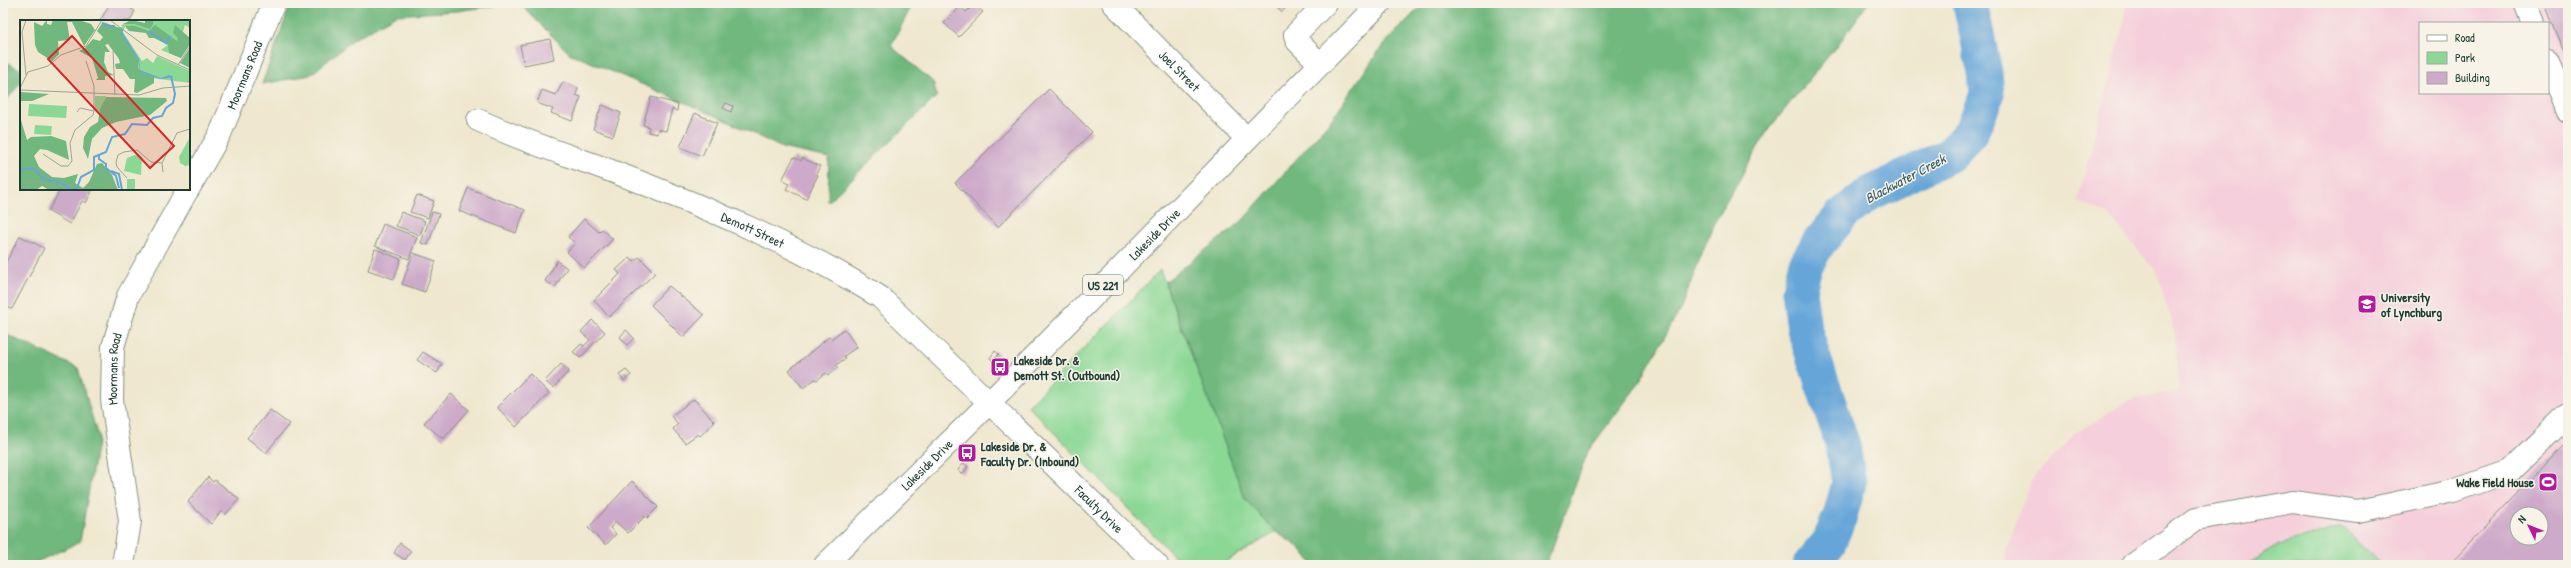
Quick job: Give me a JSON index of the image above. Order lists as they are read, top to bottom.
{
  "streets": {
    "street": [
      "Joel Street",
      "Moormans Road",
      "Demott Street",
      "Lakeside Drive",
      "US 221",
      "Faculty Drive"
    ]
  },
  "crossings": [
    ["Joel Street", "Lakeside Drive"],
    ["Demott Street", "Lakeside Drive"],
    ["Demott Street", "Faculty Drive"],
    ["Lakeside Drive", "Faculty Drive"]
  ],
  "water": ["Blackwater Creek"],
  "places": {
    "school or university": ["University of Lynchburg"],
    "bus stop": ["Lakeside Dr. & Demott St. (Outbound)", "Lakeside Dr. & Faculty Dr. (Inbound)"],
    "sports": ["Wake Field House"]
  },
  "legend": ["Road", "Park", "Building"],
  "north": "top left"
}
